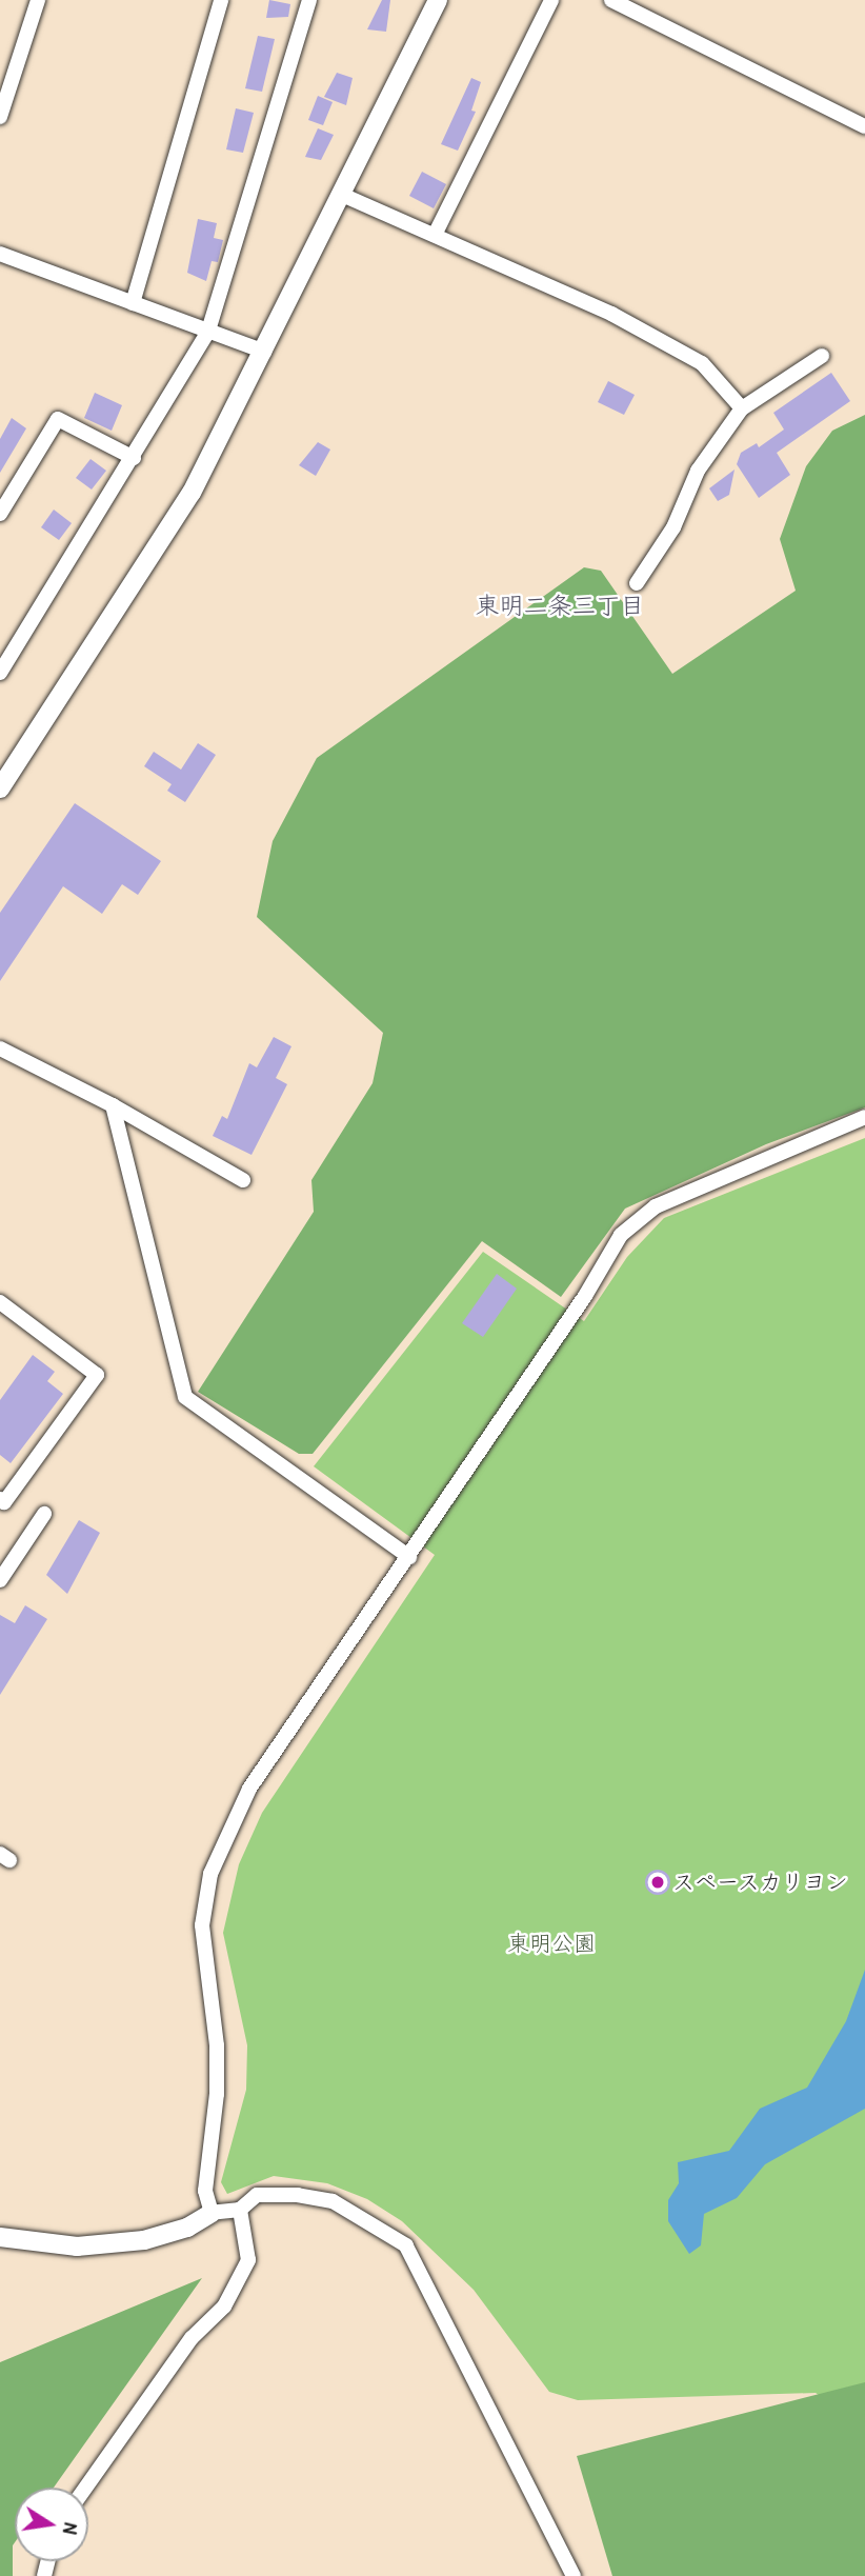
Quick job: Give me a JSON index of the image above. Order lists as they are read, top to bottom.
{
  "districts": ["東明二条三丁目"],
  "parks": ["東明公園"],
  "places": ["スペースカリヨン"],
  "north": "right"
}
